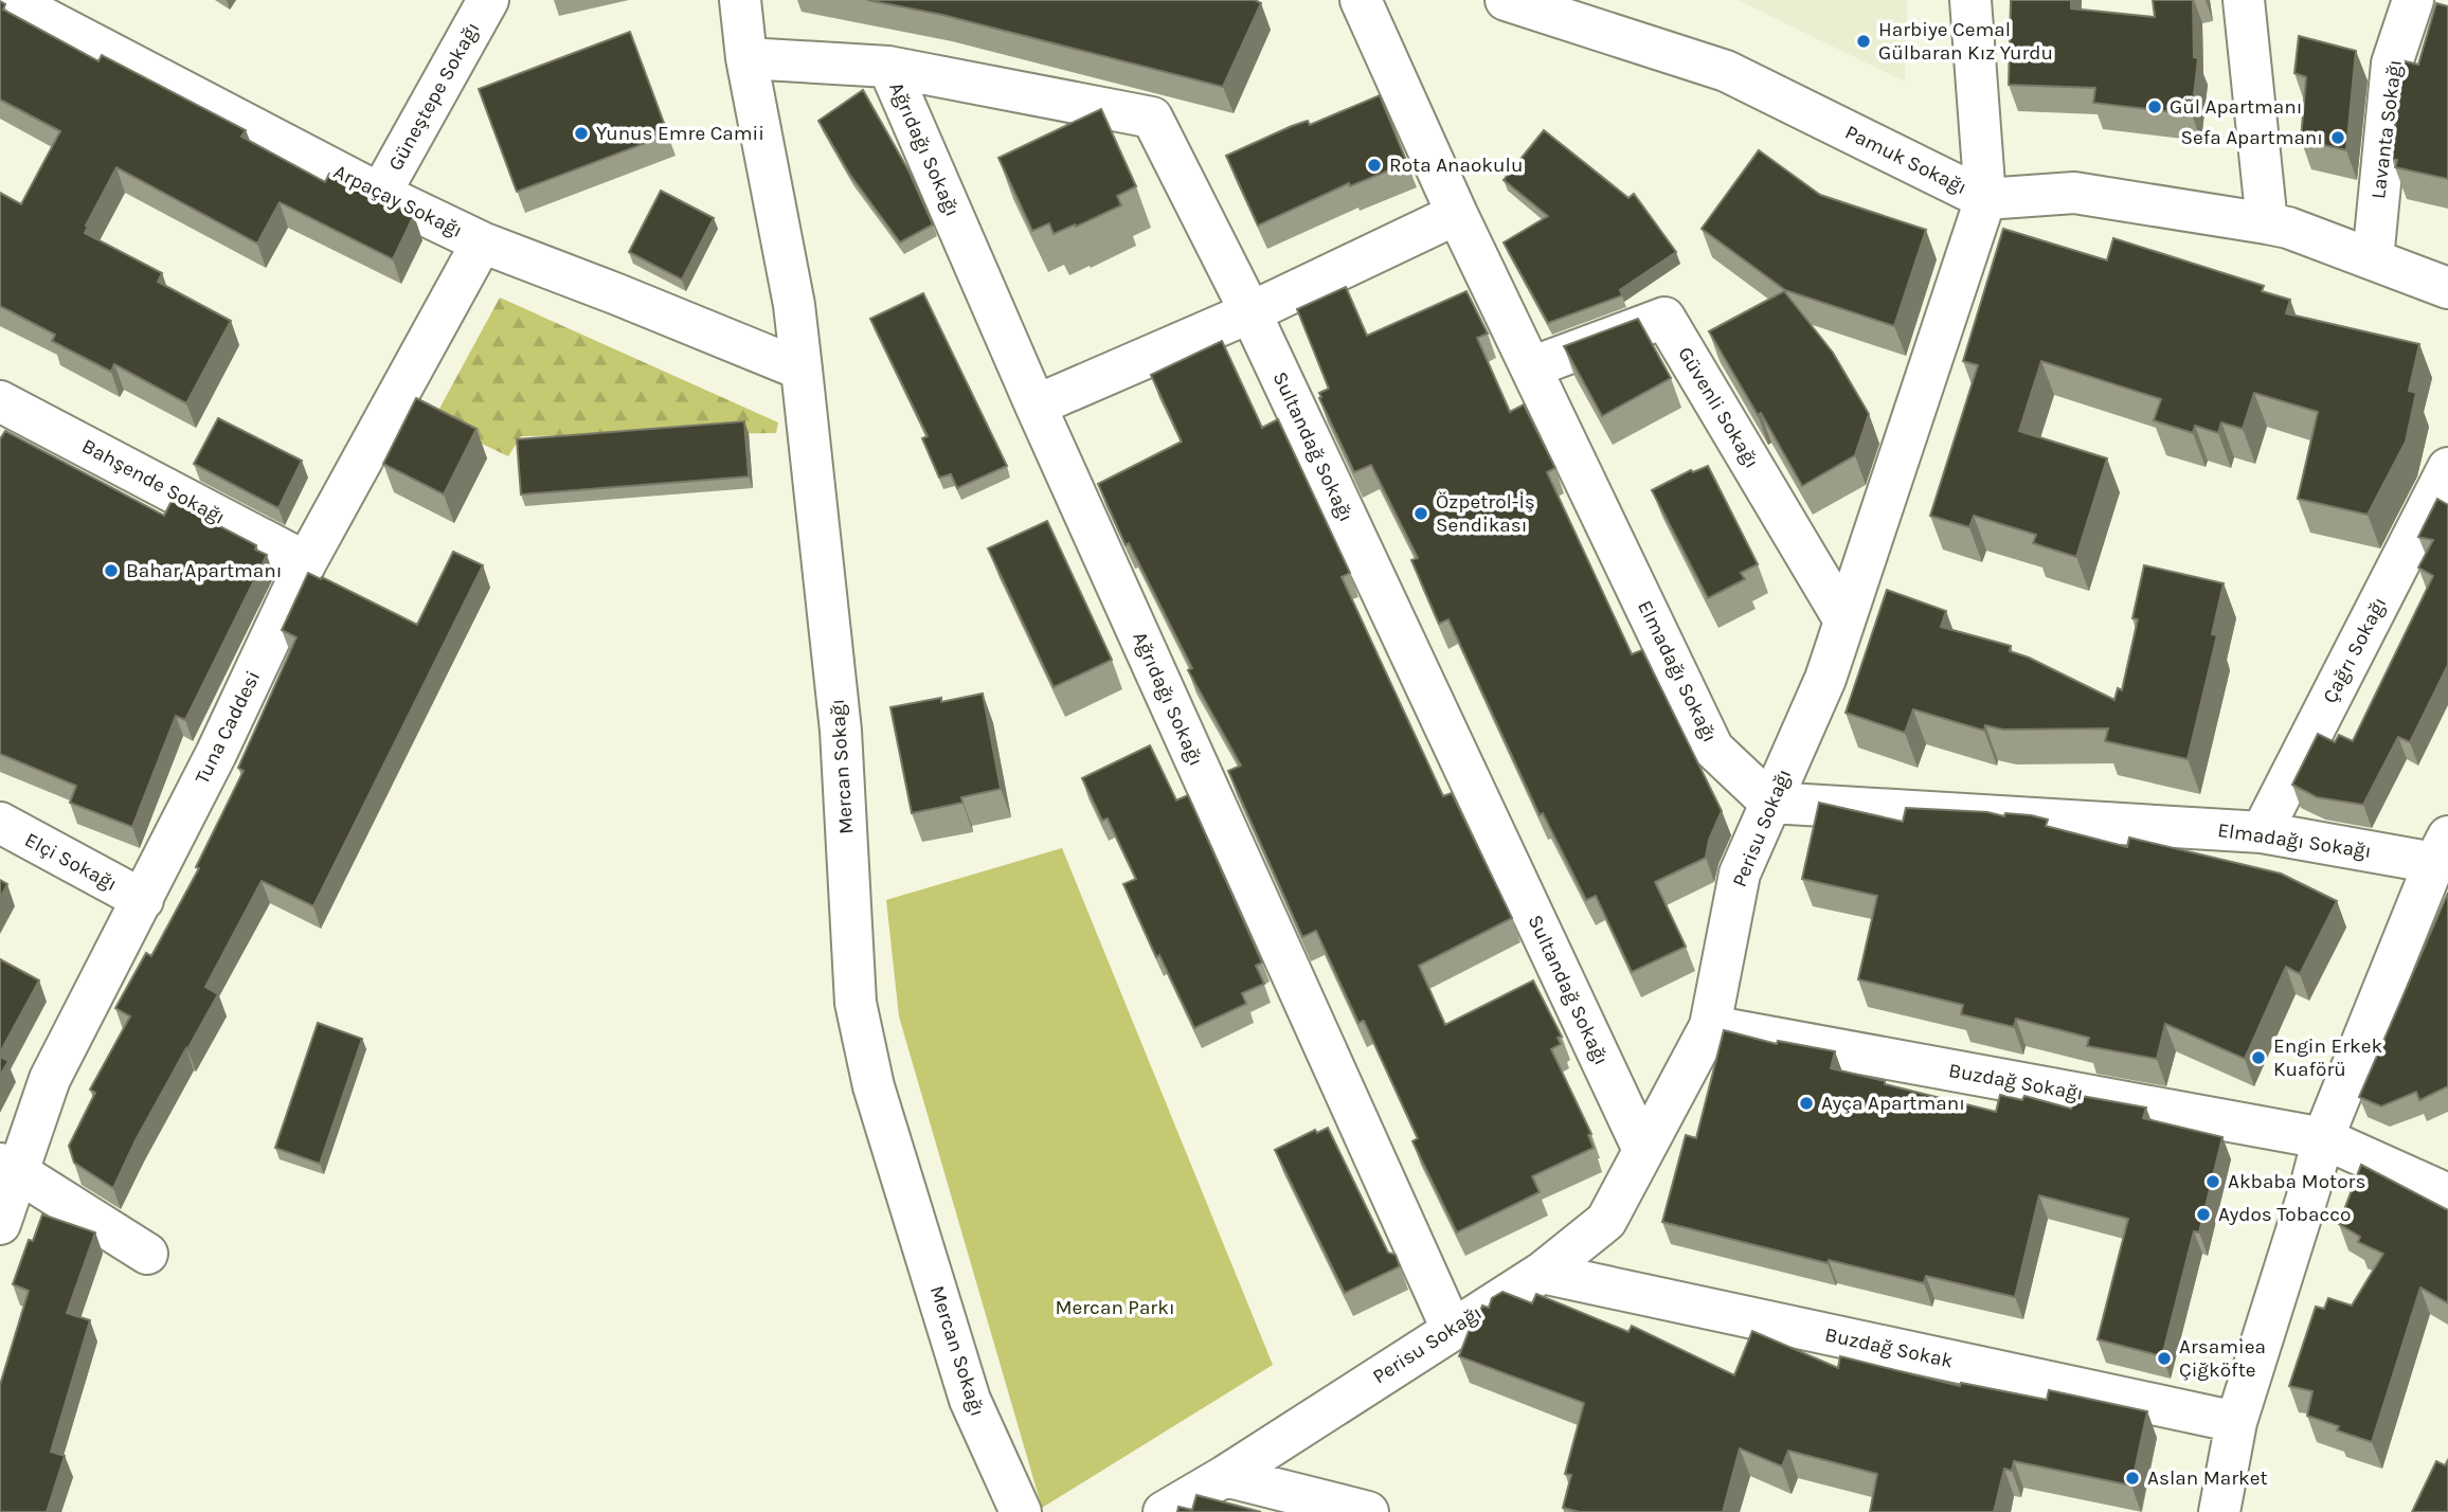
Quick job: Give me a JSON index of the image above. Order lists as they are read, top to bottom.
{
  "streets": {
    "street": [
      "Güneştepe Sokağı",
      "Lavanta Sokağı",
      "Ağrıdağı Sokağı",
      "Pamuk Sokağı",
      "Arpaçay Sokağı",
      "Güvenli Sokağı",
      "Sultandağ Sokağı",
      "Bahşende Sokağı",
      "Çağrı Sokağı",
      "Elmadağı Sokağı",
      "Tuna Caddesi",
      "Mercan Sokağı",
      "Perisu Sokağı",
      "Elçi Sokağı",
      "Buzdağ Sokağı",
      "Buzdağ Sokak"
    ]
  },
  "crossings": [
    ["Güneştepe Sokağı", "Arpaçay Sokağı"],
    ["Lavanta Sokağı", "Pamuk Sokağı"],
    ["Ağrıdağı Sokağı", "Sultandağ Sokağı"],
    ["Ağrıdağı Sokağı", "Perisu Sokağı"],
    ["Pamuk Sokağı", "Perisu Sokağı"],
    ["Arpaçay Sokağı", "Tuna Caddesi"],
    ["Arpaçay Sokağı", "Mercan Sokağı"],
    ["Güvenli Sokağı", "Elmadağı Sokağı"],
    ["Güvenli Sokağı", "Perisu Sokağı"],
    ["Sultandağ Sokağı", "Mercan Sokağı"],
    ["Sultandağ Sokağı", "Perisu Sokağı"],
    ["Bahşende Sokağı", "Tuna Caddesi"],
    ["Çağrı Sokağı", "Elmadağı Sokağı"],
    ["Elmadağı Sokağı", "Perisu Sokağı"],
    ["Tuna Caddesi", "Elçi Sokağı"],
    ["Perisu Sokağı", "Buzdağ Sokağı"],
    ["Perisu Sokağı", "Buzdağ Sokak"]
  ],
  "parks": ["Mercan Parkı"],
  "places": [
    "Harbiye Cemal Gülbaran Kız Yurdu",
    "Gül Apartmanı",
    "Yunus Emre Camii",
    "Sefa Apartmanı",
    "Rota Anaokulu",
    "Özpetrol-İş Sendikası",
    "Bahar Apartmanı",
    "Engin Erkek Kuaförü",
    "Ayça Apartmanı",
    "Akbaba Motors",
    "Aydos Tobacco",
    "Arsamiea Çiğköfte",
    "Aslan Market"
  ]
}
